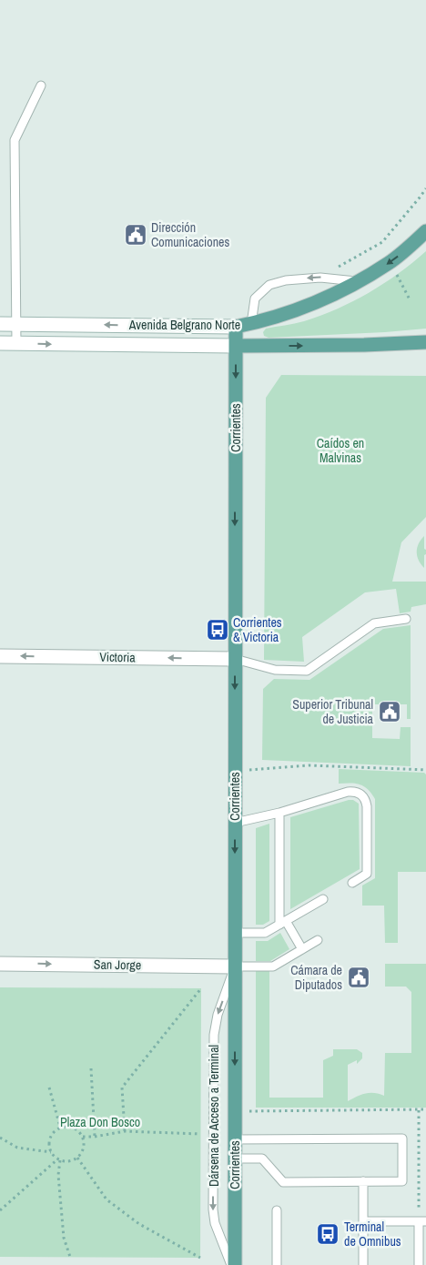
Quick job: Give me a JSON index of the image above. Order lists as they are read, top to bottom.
{
  "streets": {
    "main road": [
      "Avenida Belgrano Norte",
      "Corrientes",
      "Victoria",
      "San Jorge"
    ],
    "lane": ["Dársena de Acceso a Terminal"]
  },
  "crossings": [
    ["Avenida Belgrano Norte", "Corrientes"],
    ["Corrientes", "Victoria"],
    ["Corrientes", "San Jorge"],
    ["Corrientes", "Dársena de Acceso a Terminal"],
    ["San Jorge", "Dársena de Acceso a Terminal"]
  ],
  "one_way": [
    "Corrientes",
    "Victoria",
    "San Jorge",
    "Dársena de Acceso a Terminal"
  ],
  "parks": ["Caídos en Malvinas", "Plaza Don Bosco"],
  "places": {
    "public building": ["Dirección Comunicaciones", "Superior Tribunal de Justicia", "Cámara de Diputados"],
    "bus stop": ["Corrientes & Victoria", "Terminal de Omnibus"]
  }
}
